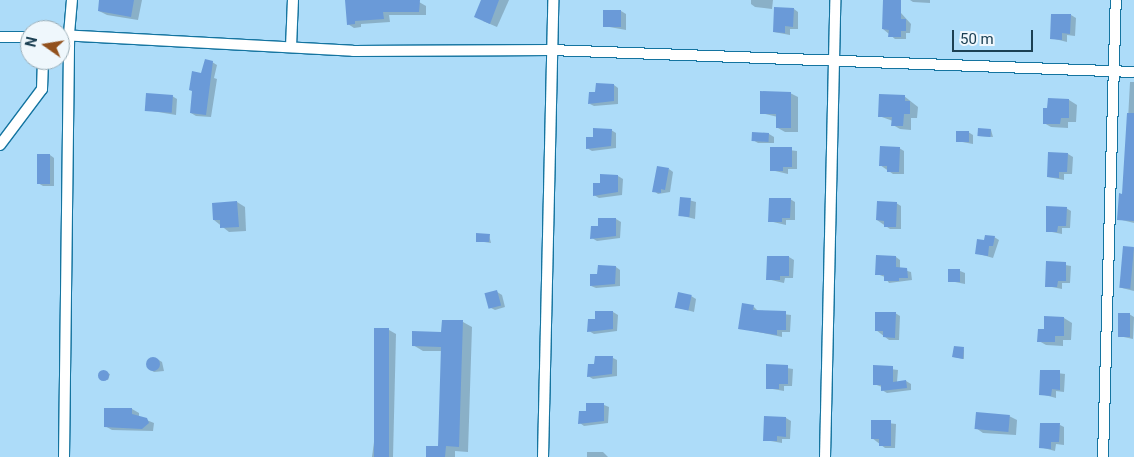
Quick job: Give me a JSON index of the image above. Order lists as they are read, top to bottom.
{
  "scale_bar": "50 m",
  "north": "left"
}
